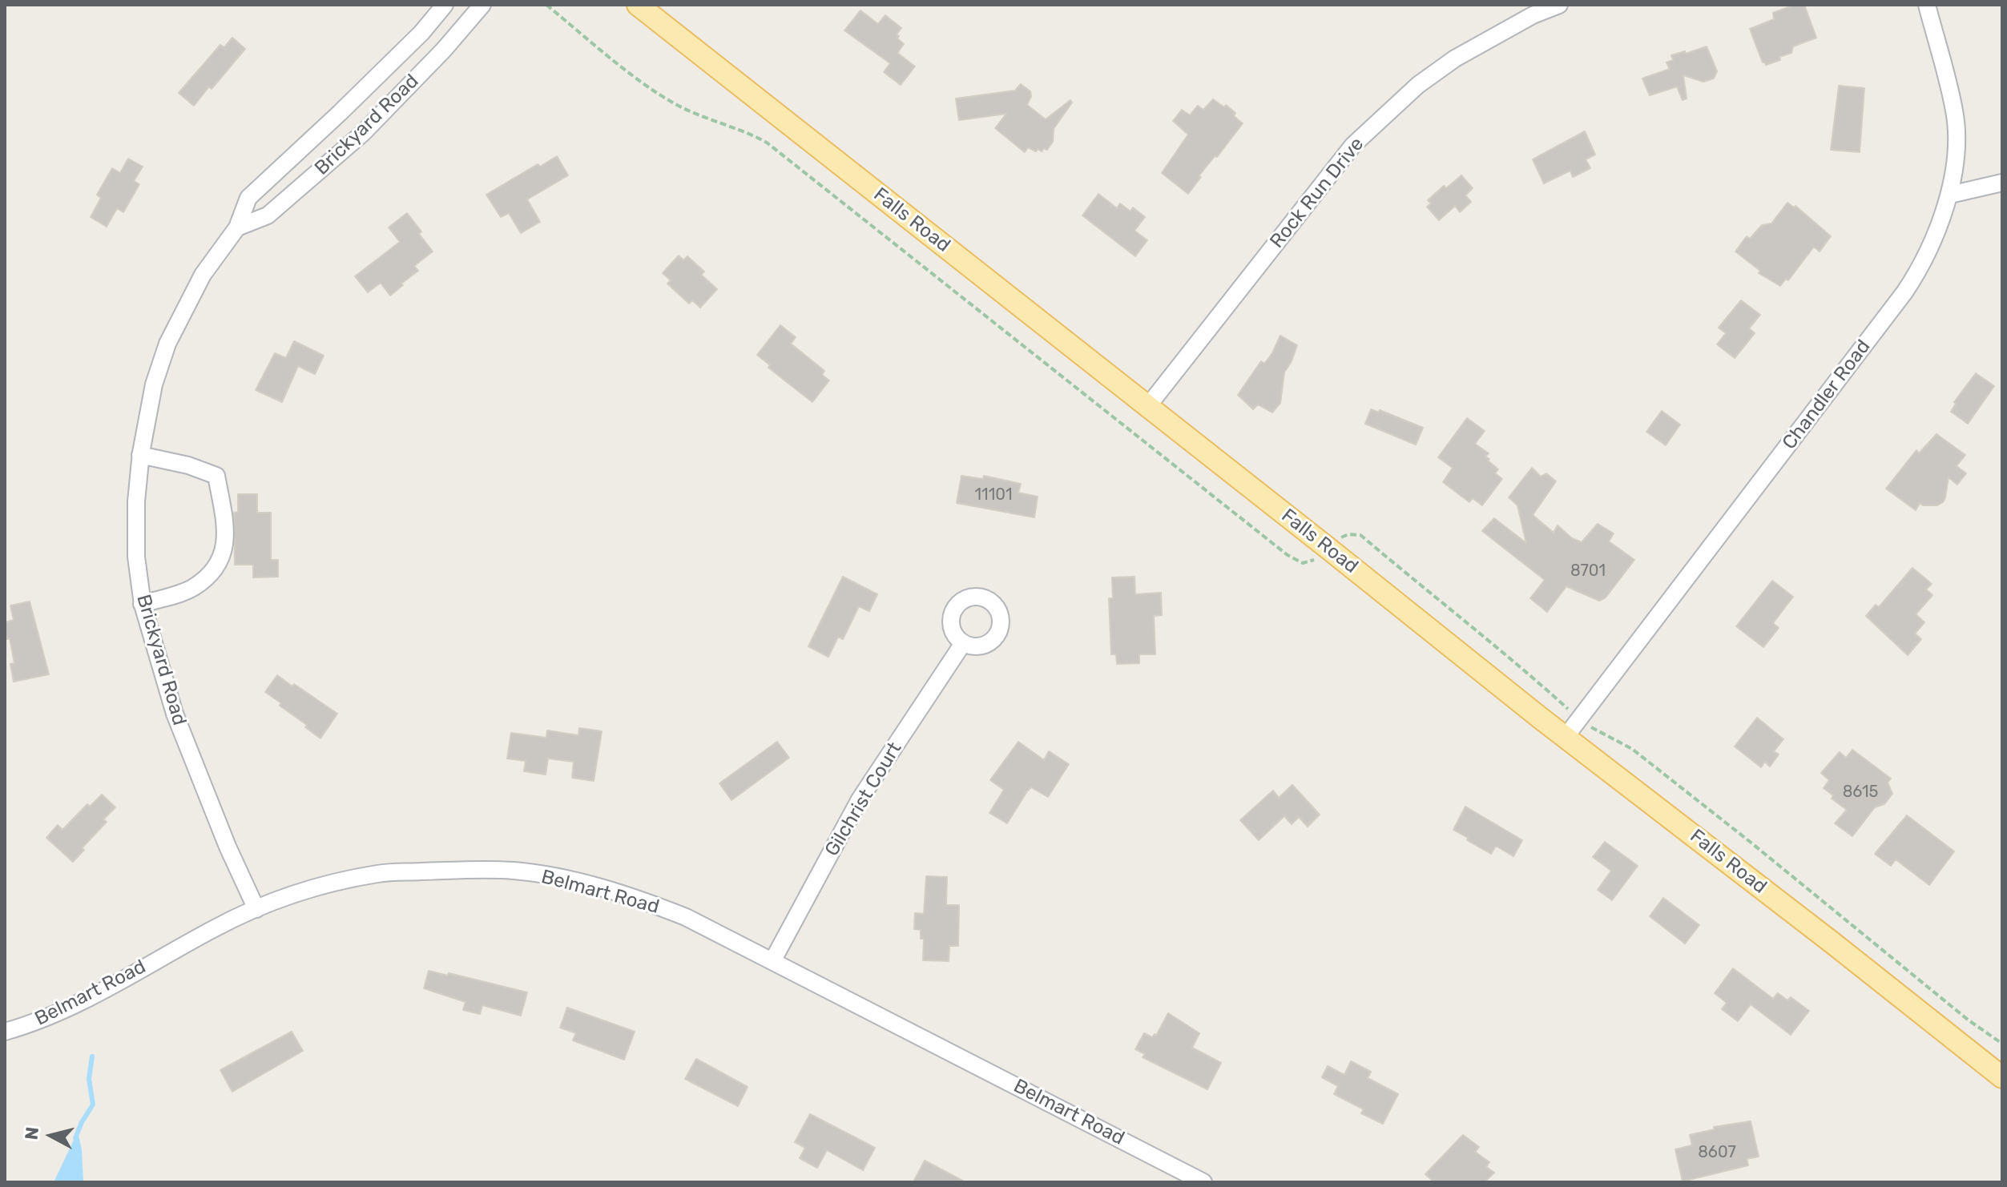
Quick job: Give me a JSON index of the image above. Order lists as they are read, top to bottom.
{
  "streets": {
    "main road": ["Falls Road"],
    "street": [
      "Brickyard Road",
      "Rock Run Drive",
      "Chandler Road",
      "Gilchrist Court",
      "Belmart Road"
    ]
  },
  "crossings": [
    ["Brickyard Road", "Belmart Road"],
    ["Rock Run Drive", "Falls Road"],
    ["Falls Road", "Chandler Road"],
    ["Gilchrist Court", "Belmart Road"]
  ],
  "house_numbers": [
    "11101",
    "8701",
    "8615",
    "8607"
  ],
  "north": "left"
}
